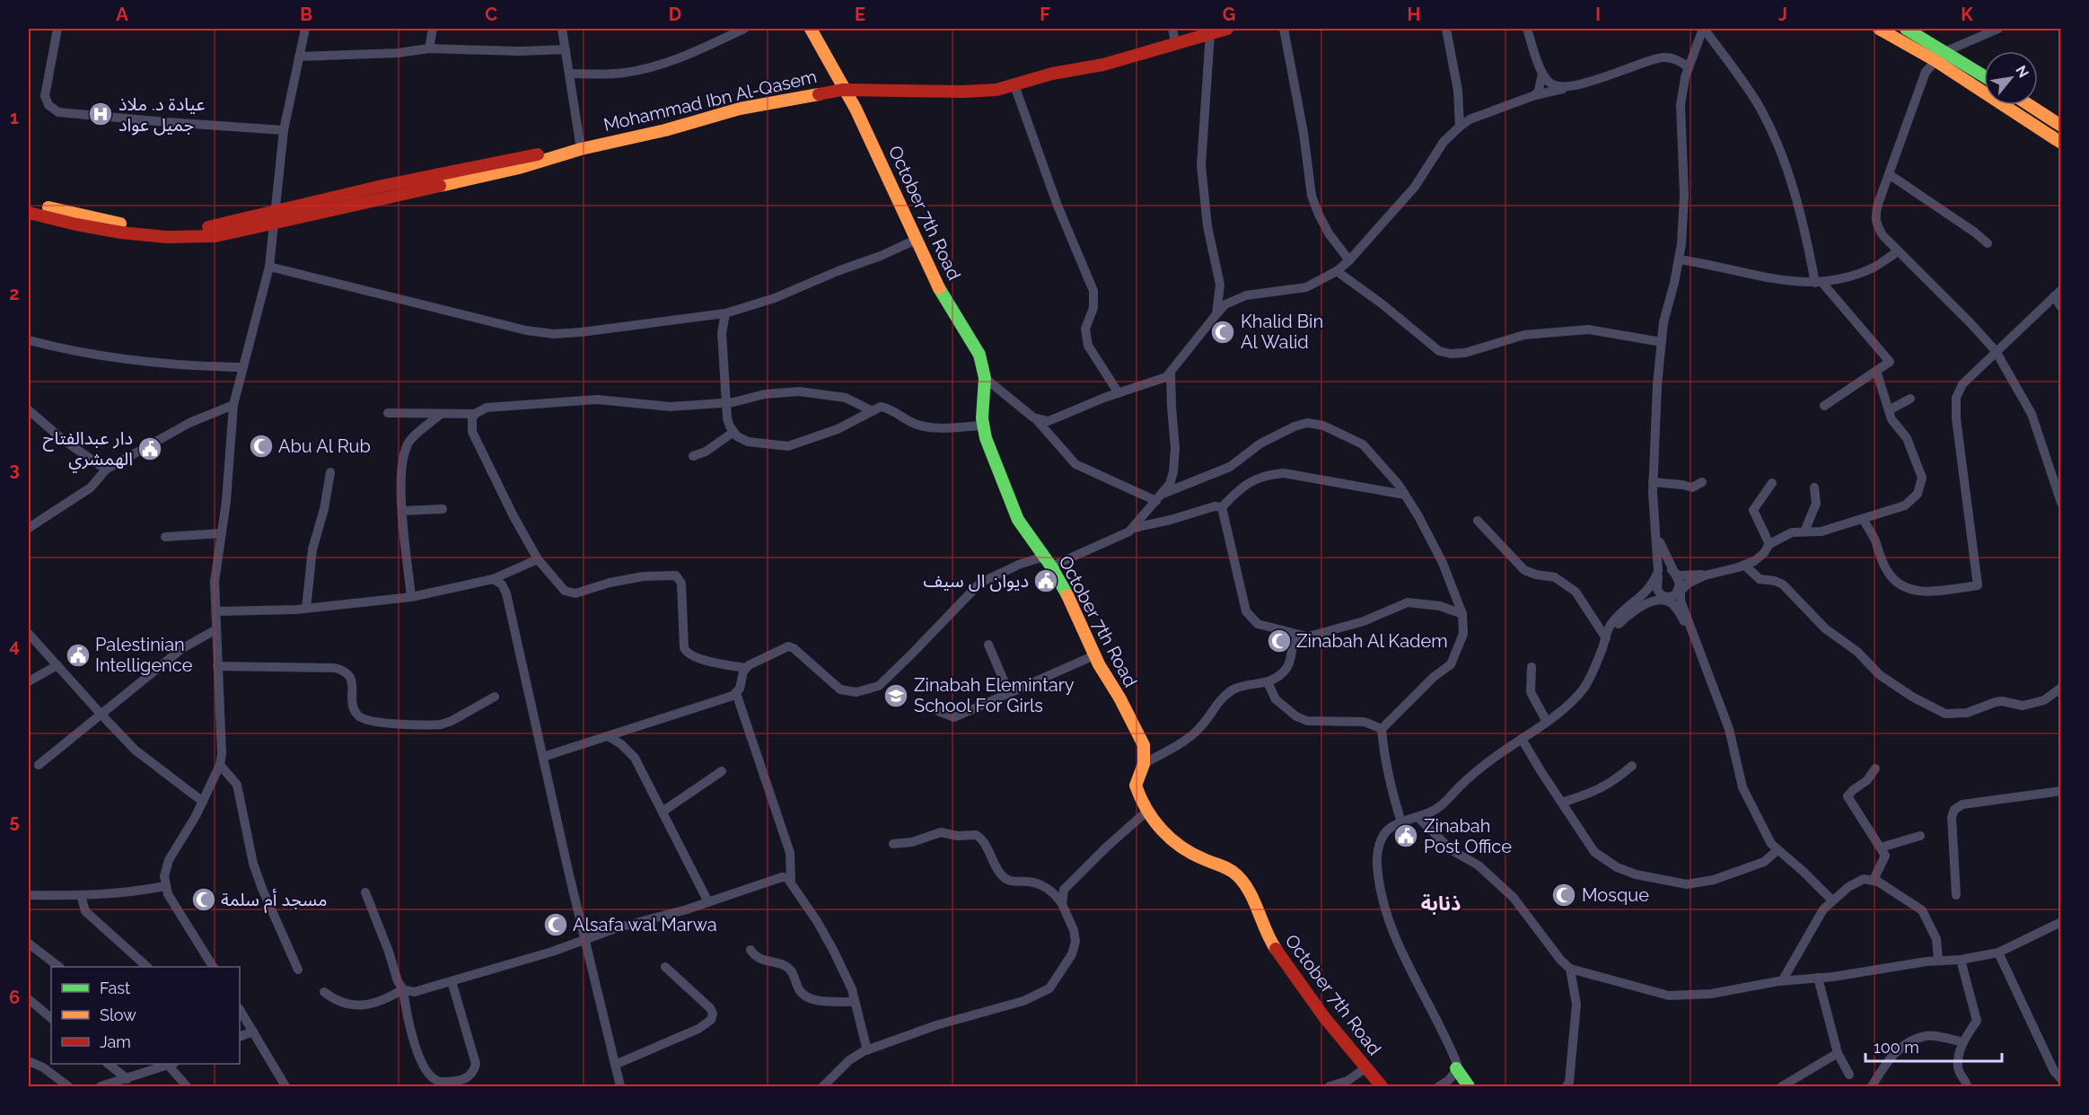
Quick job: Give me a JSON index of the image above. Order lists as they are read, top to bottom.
{
  "streets": {
    "main road": ["Mohammad Ibn Al-Qasem", "October 7th Road"]
  },
  "crossings": [
    ["Mohammad Ibn Al-Qasem", "October 7th Road"]
  ],
  "districts": ["ذنابة"],
  "places": {
    "hospital": ["عيادة د. ملاذ جميل عواد"],
    "mosque": [
      "Khalid Bin Al Walid",
      "Abu Al Rub",
      "Zinabah Al Kadem",
      "Mosque",
      "مسجد أم سلمة",
      "Alsafa wal Marwa"
    ],
    "public building": [
      "دار عبدالفتاح الهمشري",
      "ديوان ال سيف",
      "Palestinian Intelligence",
      "Zinabah Post Office"
    ],
    "school or university": ["Zinabah Elemintary School For Girls"]
  },
  "legend": ["Fast", "Slow", "Jam"],
  "scale_bar": "100 m",
  "north": "top right",
  "grid": {
    "columns": [
      "A",
      "B",
      "C",
      "D",
      "E",
      "F",
      "G",
      "H",
      "I",
      "J",
      "K"
    ],
    "rows": [
      "1",
      "2",
      "3",
      "4",
      "5",
      "6"
    ]
  }
}
